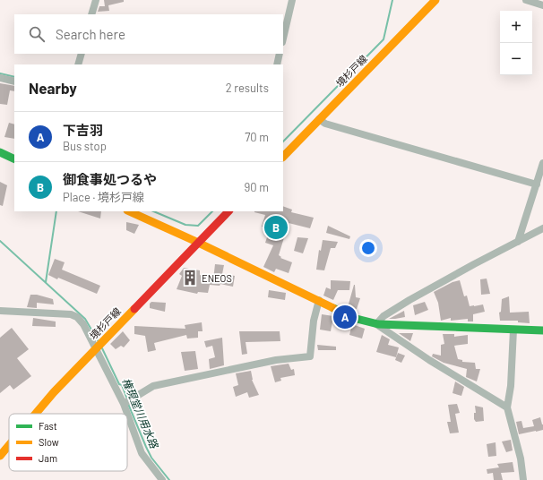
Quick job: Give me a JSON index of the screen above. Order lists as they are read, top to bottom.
{
  "streets": {
    "main road": ["境杉戸線"]
  },
  "water": ["権現堂川用水路"],
  "places": {
    "building": ["ENEOS"]
  },
  "legend": ["Fast", "Slow", "Jam"],
  "page": {
    "map_buttons": ["+", "−"],
    "search": "Search here",
    "heading": ["Nearby", "2 results"],
    "list": [
      {
        "mark": "A",
        "name": "下吉羽",
        "note": "Bus stop",
        "value": "70 m"
      },
      {
        "mark": "B",
        "name": "御食事処つるや",
        "note": "Place · 境杉戸線",
        "value": "90 m"
      }
    ],
    "pins": ["B", "A"]
  }
}
